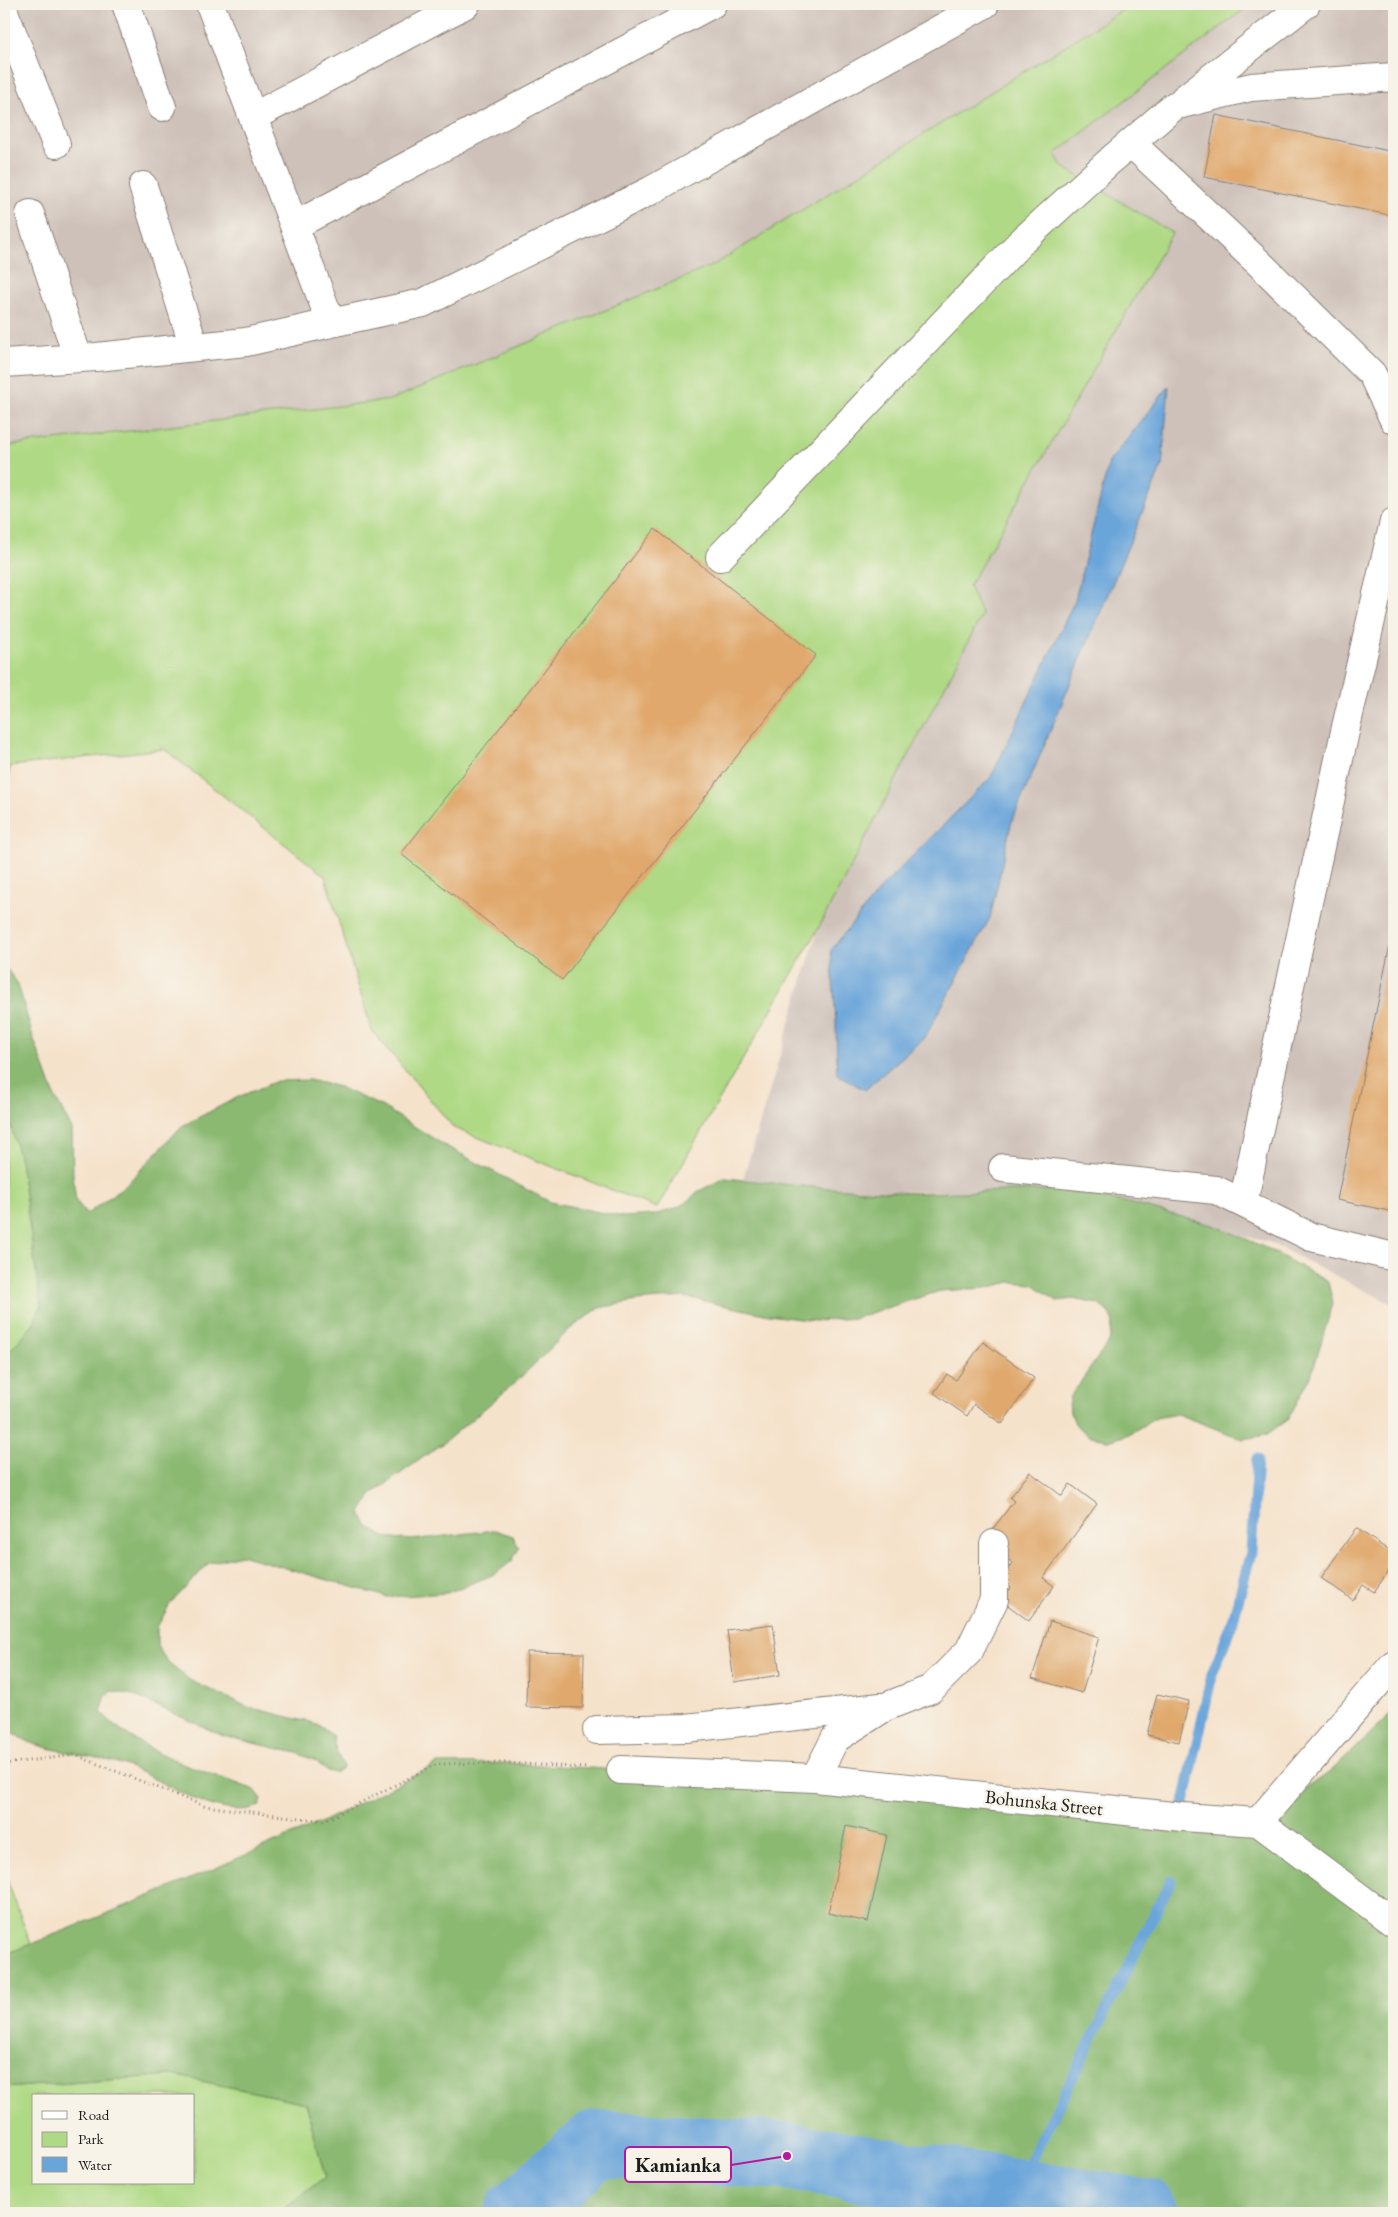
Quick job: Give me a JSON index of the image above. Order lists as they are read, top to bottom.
{
  "streets": {
    "street": ["Bohunska Street"]
  },
  "places": ["Kamianka"],
  "legend": ["Road", "Park", "Water"]
}
